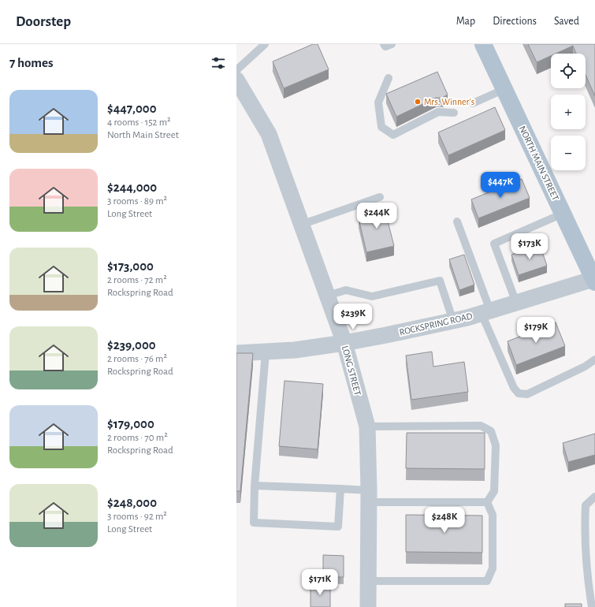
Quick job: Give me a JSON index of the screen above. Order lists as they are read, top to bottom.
{
  "streets": {
    "main road": ["NORTH MAIN STREET"],
    "street": ["ROCKSPRING ROAD", "LONG STREET"]
  },
  "crossings": [
    ["NORTH MAIN STREET", "ROCKSPRING ROAD"],
    ["ROCKSPRING ROAD", "LONG STREET"]
  ],
  "places": ["Mrs. Winner's"],
  "page": {
    "header": "Doorstep",
    "nav": ["Map", "Directions", "Saved"],
    "heading": "7 homes",
    "map_buttons": ["+", "−"],
    "list": [
      {
        "name": "$447,000",
        "note": "4 rooms · 152 m² · North Main Street"
      },
      {
        "name": "$244,000",
        "note": "3 rooms · 89 m² · Long Street"
      },
      {
        "name": "$173,000",
        "note": "2 rooms · 72 m² · Rockspring Road"
      },
      {
        "name": "$239,000",
        "note": "2 rooms · 76 m² · Rockspring Road"
      },
      {
        "name": "$179,000",
        "note": "2 rooms · 70 m² · Rockspring Road"
      },
      {
        "name": "$248,000",
        "note": "3 rooms · 92 m² · Long Street"
      }
    ],
    "price": [
      "$447K",
      "$244K",
      "$173K",
      "$239K",
      "$179K",
      "$248K",
      "$171K"
    ]
  }
}
